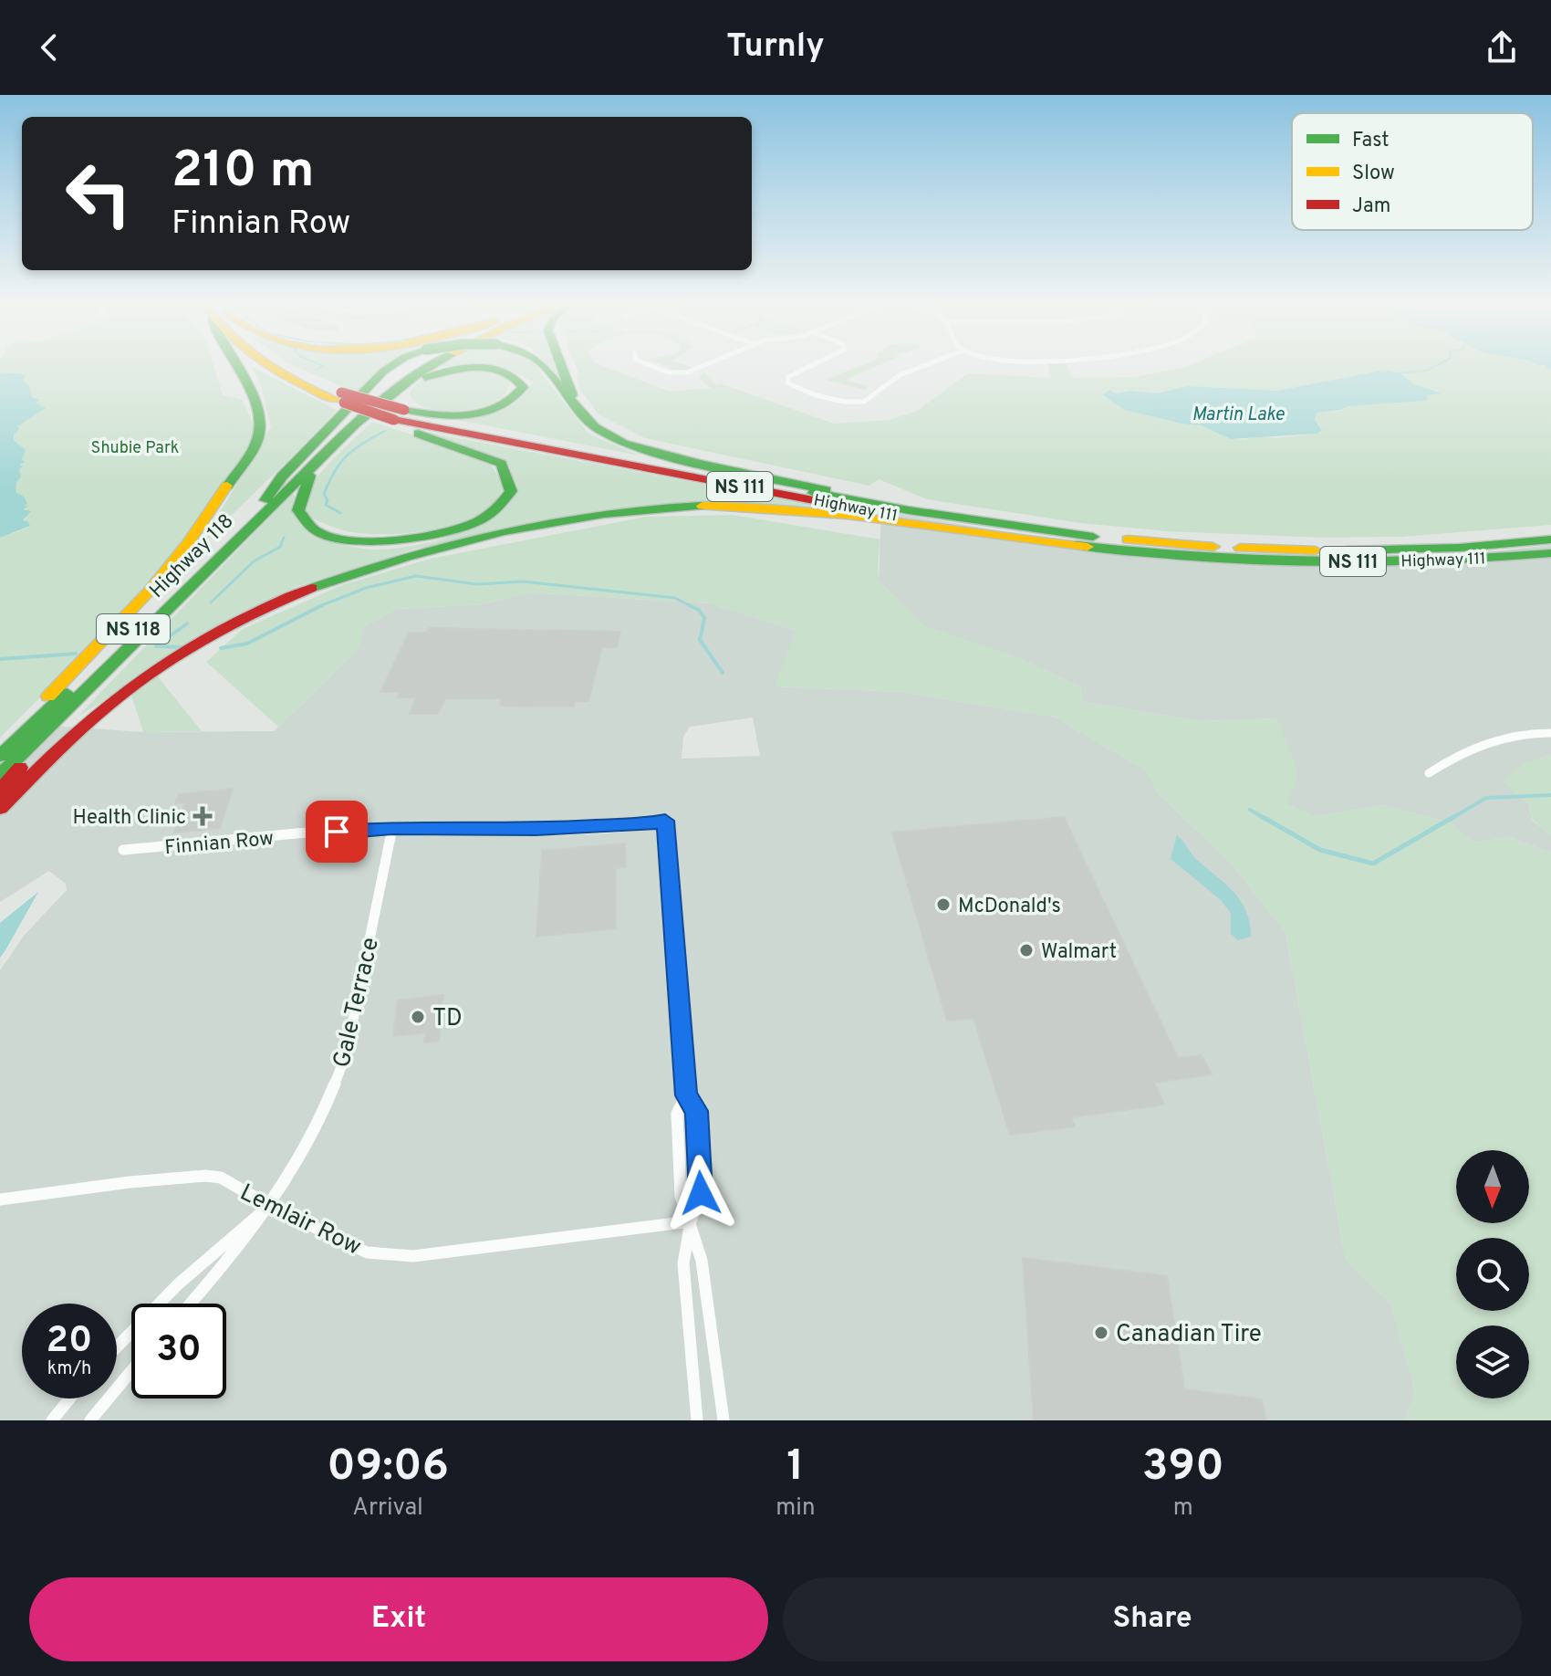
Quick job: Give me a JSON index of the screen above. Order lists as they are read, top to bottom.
{
  "streets": {
    "highway": [
      "NS 111",
      "Highway 111",
      "Highway 118",
      "NS 118"
    ],
    "street": ["Finnian Row", "Gale Terrace", "Lemlair Row"]
  },
  "crossings": [
    ["Highway 118", "NS 118"],
    ["Finnian Row", "Gale Terrace"],
    ["Gale Terrace", "Lemlair Row"]
  ],
  "water": ["Martin Lake"],
  "parks": ["Shubie Park"],
  "places": {
    "health": ["Health Clinic"],
    "other": [
      "McDonald's",
      "Walmart",
      "TD",
      "Canadian Tire"
    ]
  },
  "legend": ["Fast", "Slow", "Jam"],
  "north": "bottom",
  "page": {
    "header": "Turnly",
    "turn": ["210 m", "Finnian Row"],
    "speed": "20 km/h",
    "limit": "30",
    "eta": [
      "09:06",
      "Arrival",
      "1",
      "min",
      "390",
      "m"
    ],
    "buttons": ["Exit", "Share"]
  }
}
